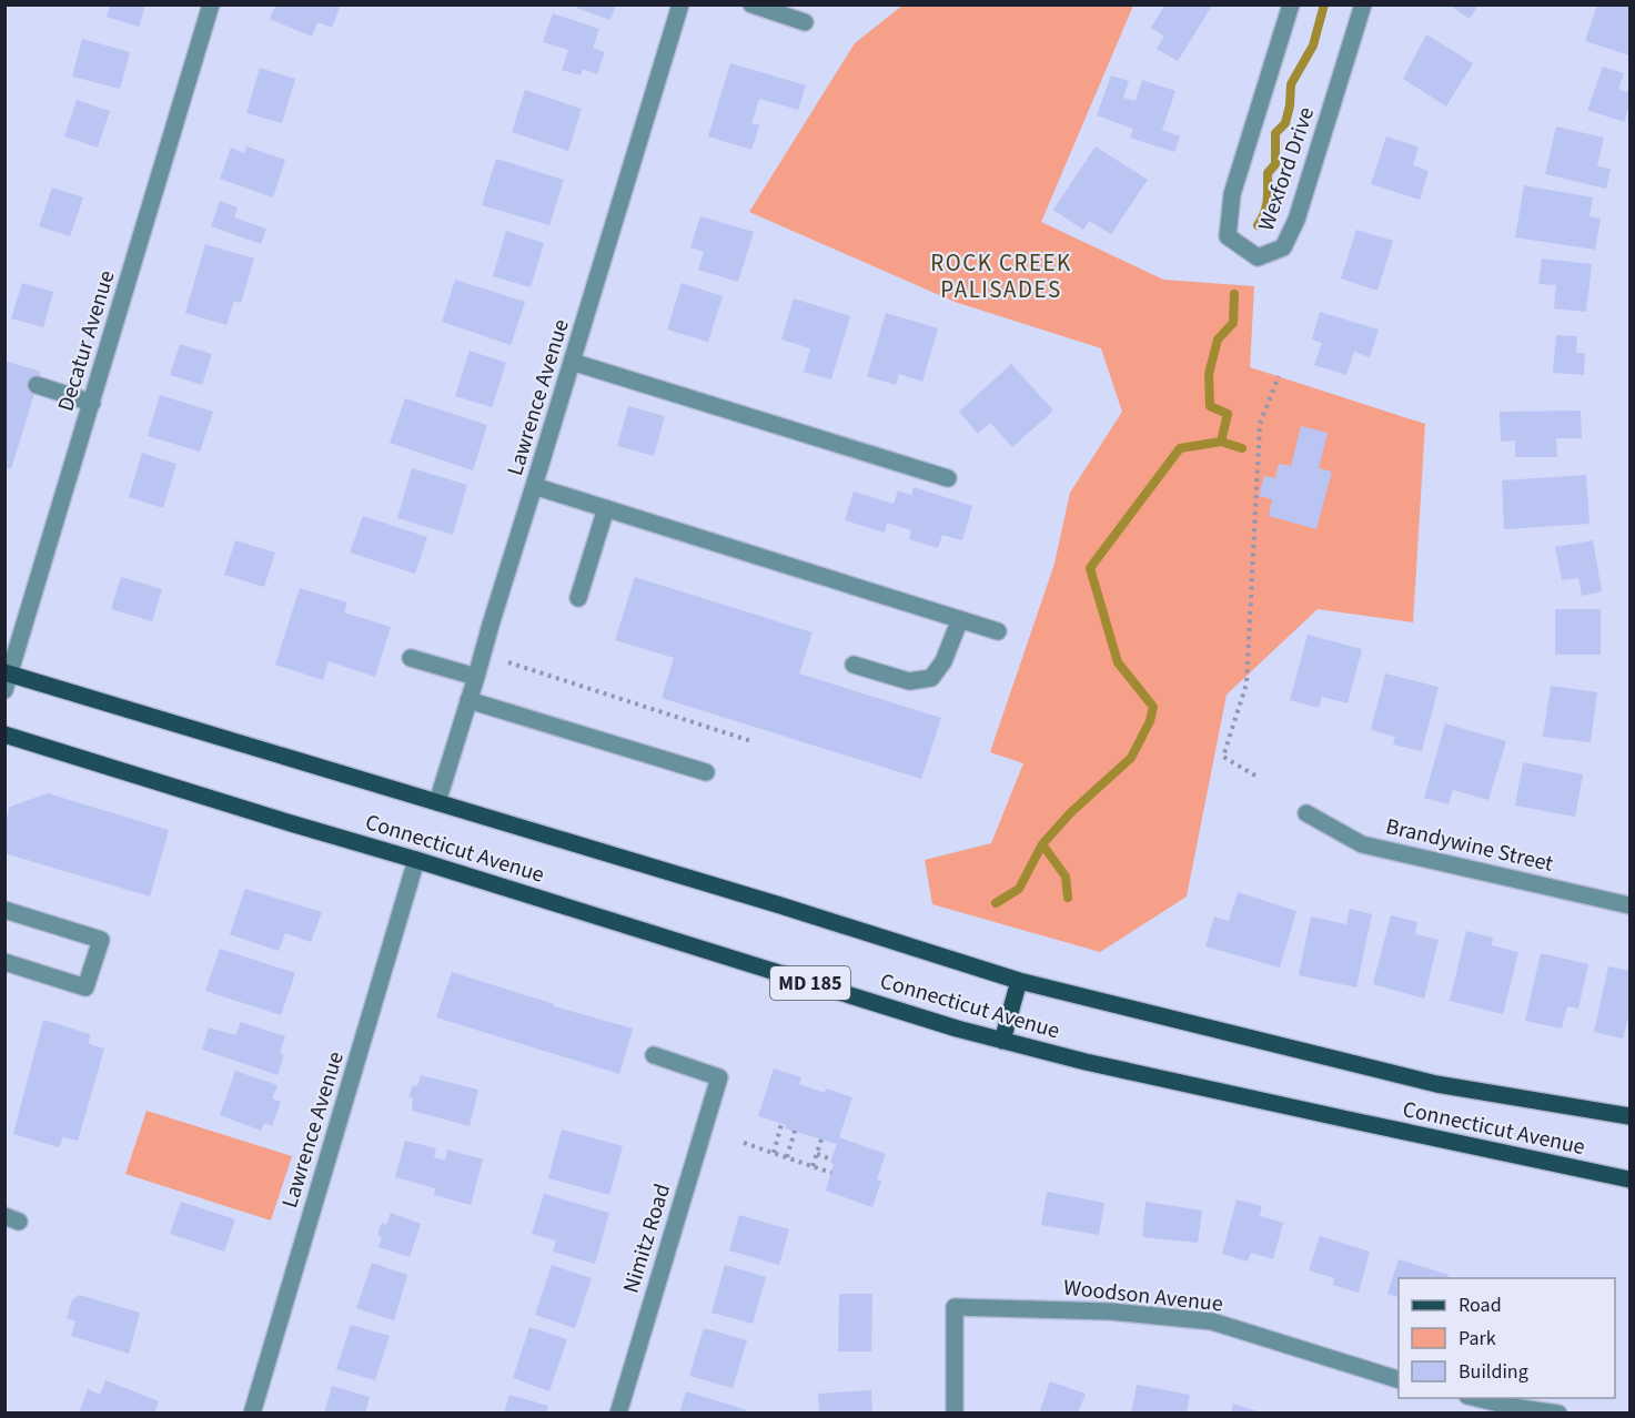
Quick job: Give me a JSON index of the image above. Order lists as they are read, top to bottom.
{
  "streets": {
    "main road": ["Connecticut Avenue", "MD 185"],
    "street": [
      "Wexford Drive",
      "Decatur Avenue",
      "Lawrence Avenue",
      "Brandywine Street",
      "Nimitz Road",
      "Woodson Avenue"
    ]
  },
  "crossings": [
    ["Decatur Avenue", "Connecticut Avenue"],
    ["Lawrence Avenue", "Connecticut Avenue"]
  ],
  "districts": ["ROCK CREEK PALISADES"],
  "legend": ["Road", "Park", "Building"]
}
